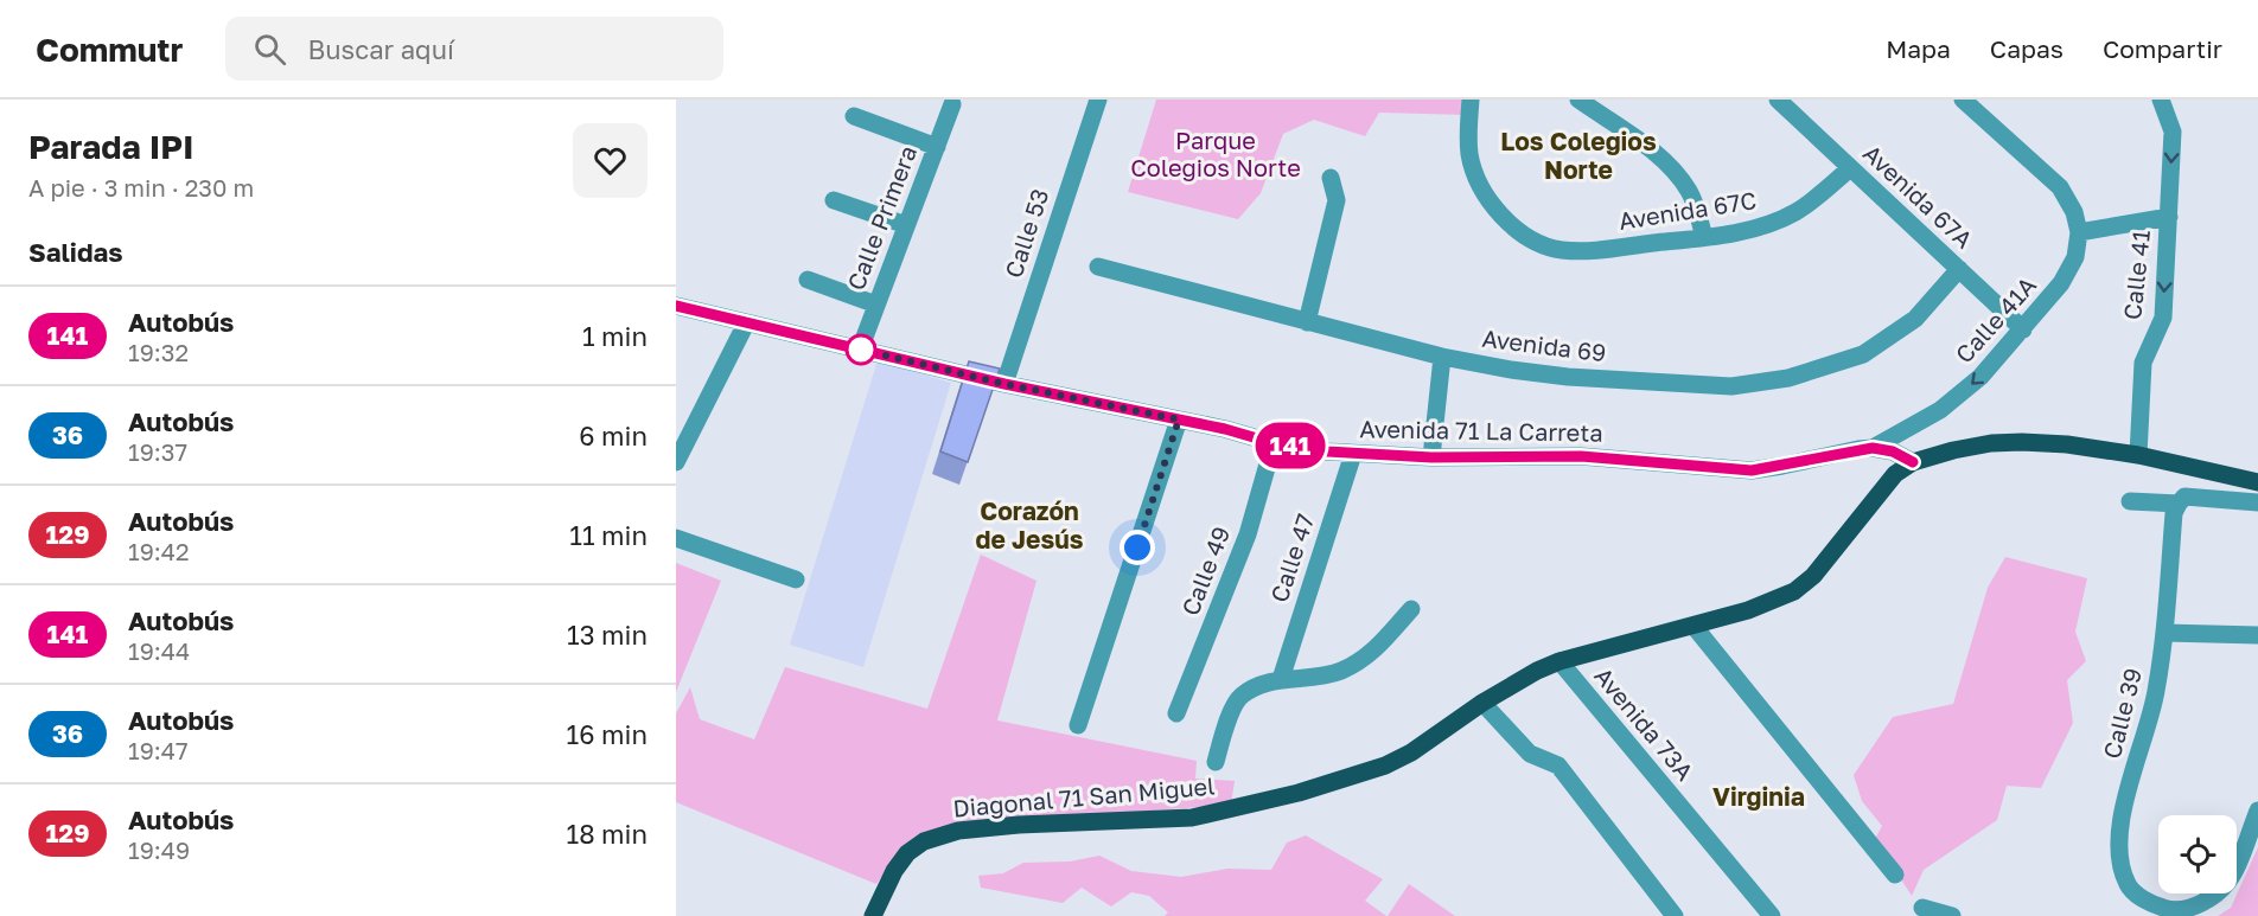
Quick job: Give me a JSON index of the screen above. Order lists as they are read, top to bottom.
{
  "streets": {
    "main road": ["Diagonal 71 San Miguel"],
    "street": [
      "Avenida 67A",
      "Avenida 67C",
      "Calle Primera",
      "Calle 53",
      "Calle 41",
      "Calle 41A",
      "Avenida 69",
      "Avenida 71 La Carreta",
      "Calle 47",
      "Calle 49",
      "Calle 39",
      "Avenida 73A"
    ]
  },
  "crossings": [
    ["Avenida 67A", "Avenida 67C"],
    ["Avenida 67A", "Calle 41A"],
    ["Avenida 67A", "Avenida 69"],
    ["Calle Primera", "Avenida 71 La Carreta"],
    ["Calle 53", "Avenida 71 La Carreta"],
    ["Calle 41A", "Avenida 71 La Carreta"],
    ["Avenida 71 La Carreta", "Calle 47"],
    ["Avenida 71 La Carreta", "Calle 49"],
    ["Avenida 71 La Carreta", "Diagonal 71 San Miguel"],
    ["Avenida 73A", "Diagonal 71 San Miguel"]
  ],
  "one_way": ["Calle 41", "Calle 41A"],
  "districts": ["Los Colegios Norte", "Corazón de Jesús", "Virginia"],
  "parks": ["Parque Colegios Norte"],
  "lines": ["bus line 141"],
  "page": {
    "header": "Commutr",
    "search": "Buscar aquí",
    "nav": ["Mapa", "Capas", "Compartir"],
    "heading": [
      ["Parada IPI", "A pie · 3 min · 230 m"],
      "Salidas"
    ],
    "on_map": "141",
    "list": [
      {
        "mark": "141",
        "name": "Autobús",
        "note": "19:32",
        "value": "1 min"
      },
      {
        "mark": "36",
        "name": "Autobús",
        "note": "19:37",
        "value": "6 min"
      },
      {
        "mark": "129",
        "name": "Autobús",
        "note": "19:42",
        "value": "11 min"
      },
      {
        "mark": "141",
        "name": "Autobús",
        "note": "19:44",
        "value": "13 min"
      },
      {
        "mark": "36",
        "name": "Autobús",
        "note": "19:47",
        "value": "16 min"
      },
      {
        "mark": "129",
        "name": "Autobús",
        "note": "19:49",
        "value": "18 min"
      }
    ]
  }
}
